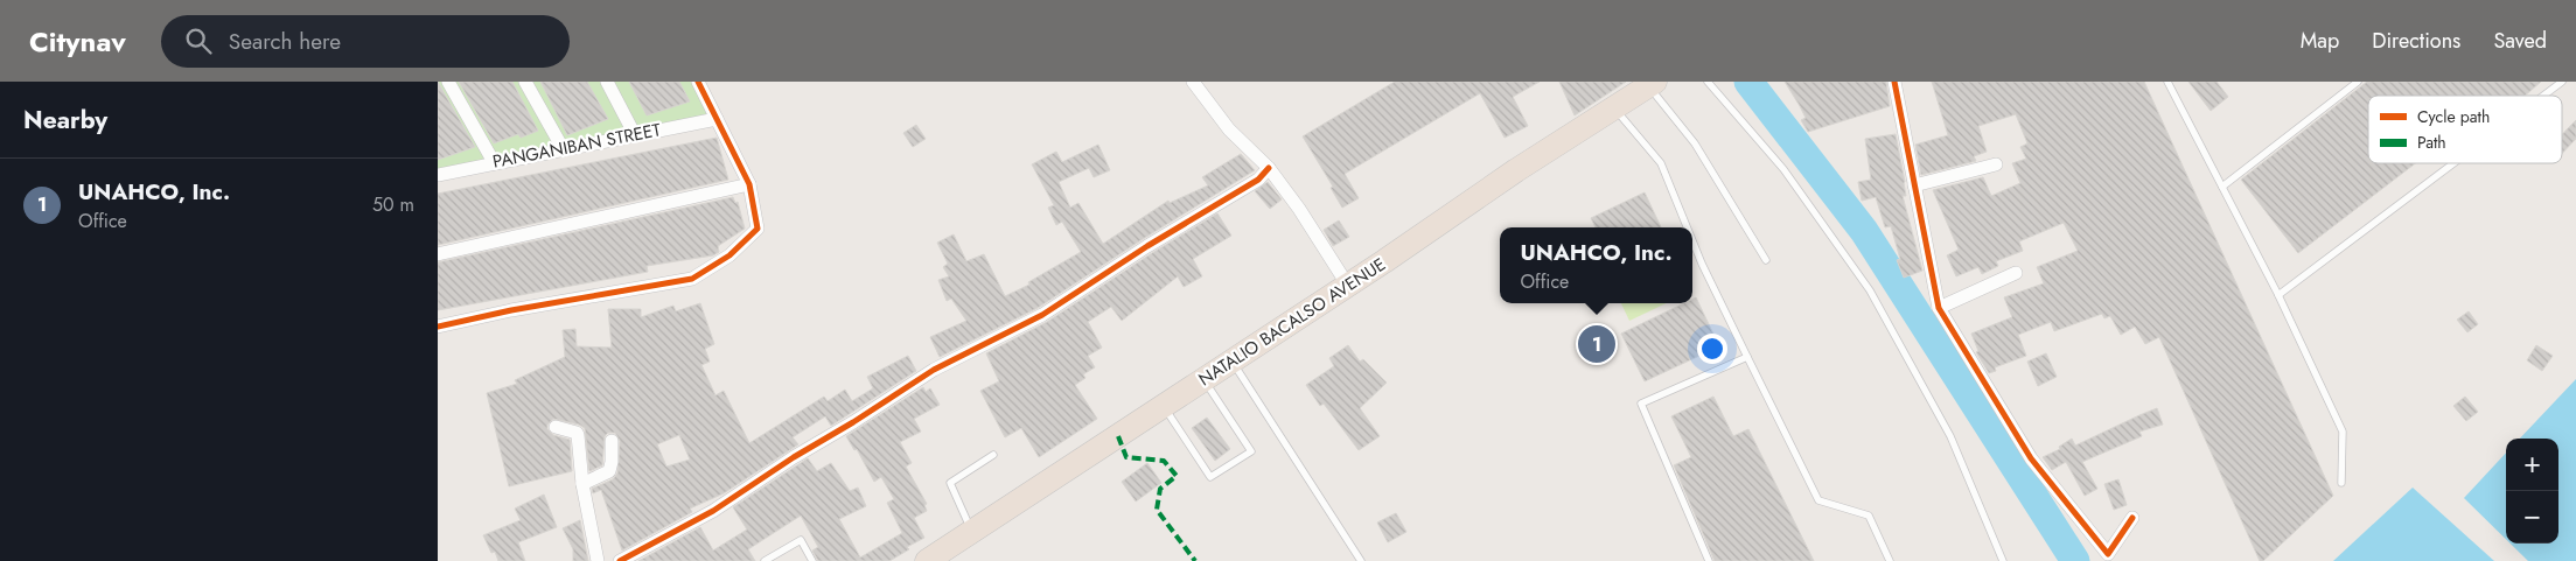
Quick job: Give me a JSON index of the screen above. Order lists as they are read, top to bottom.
{
  "streets": {
    "highway": ["NATALIO BACALSO AVENUE"],
    "street": ["PANGANIBAN STREET"]
  },
  "legend": ["Cycle path", "Path"],
  "page": {
    "header": "Citynav",
    "search": "Search here",
    "nav": ["Map", "Directions", "Saved"],
    "heading": "Nearby",
    "list": [
      {
        "mark": "1",
        "name": "UNAHCO, Inc.",
        "note": "Office",
        "value": "50 m"
      }
    ],
    "popup": ["UNAHCO, Inc.", "Office"],
    "pins": "1",
    "map_buttons": ["+", "−"]
  }
}
